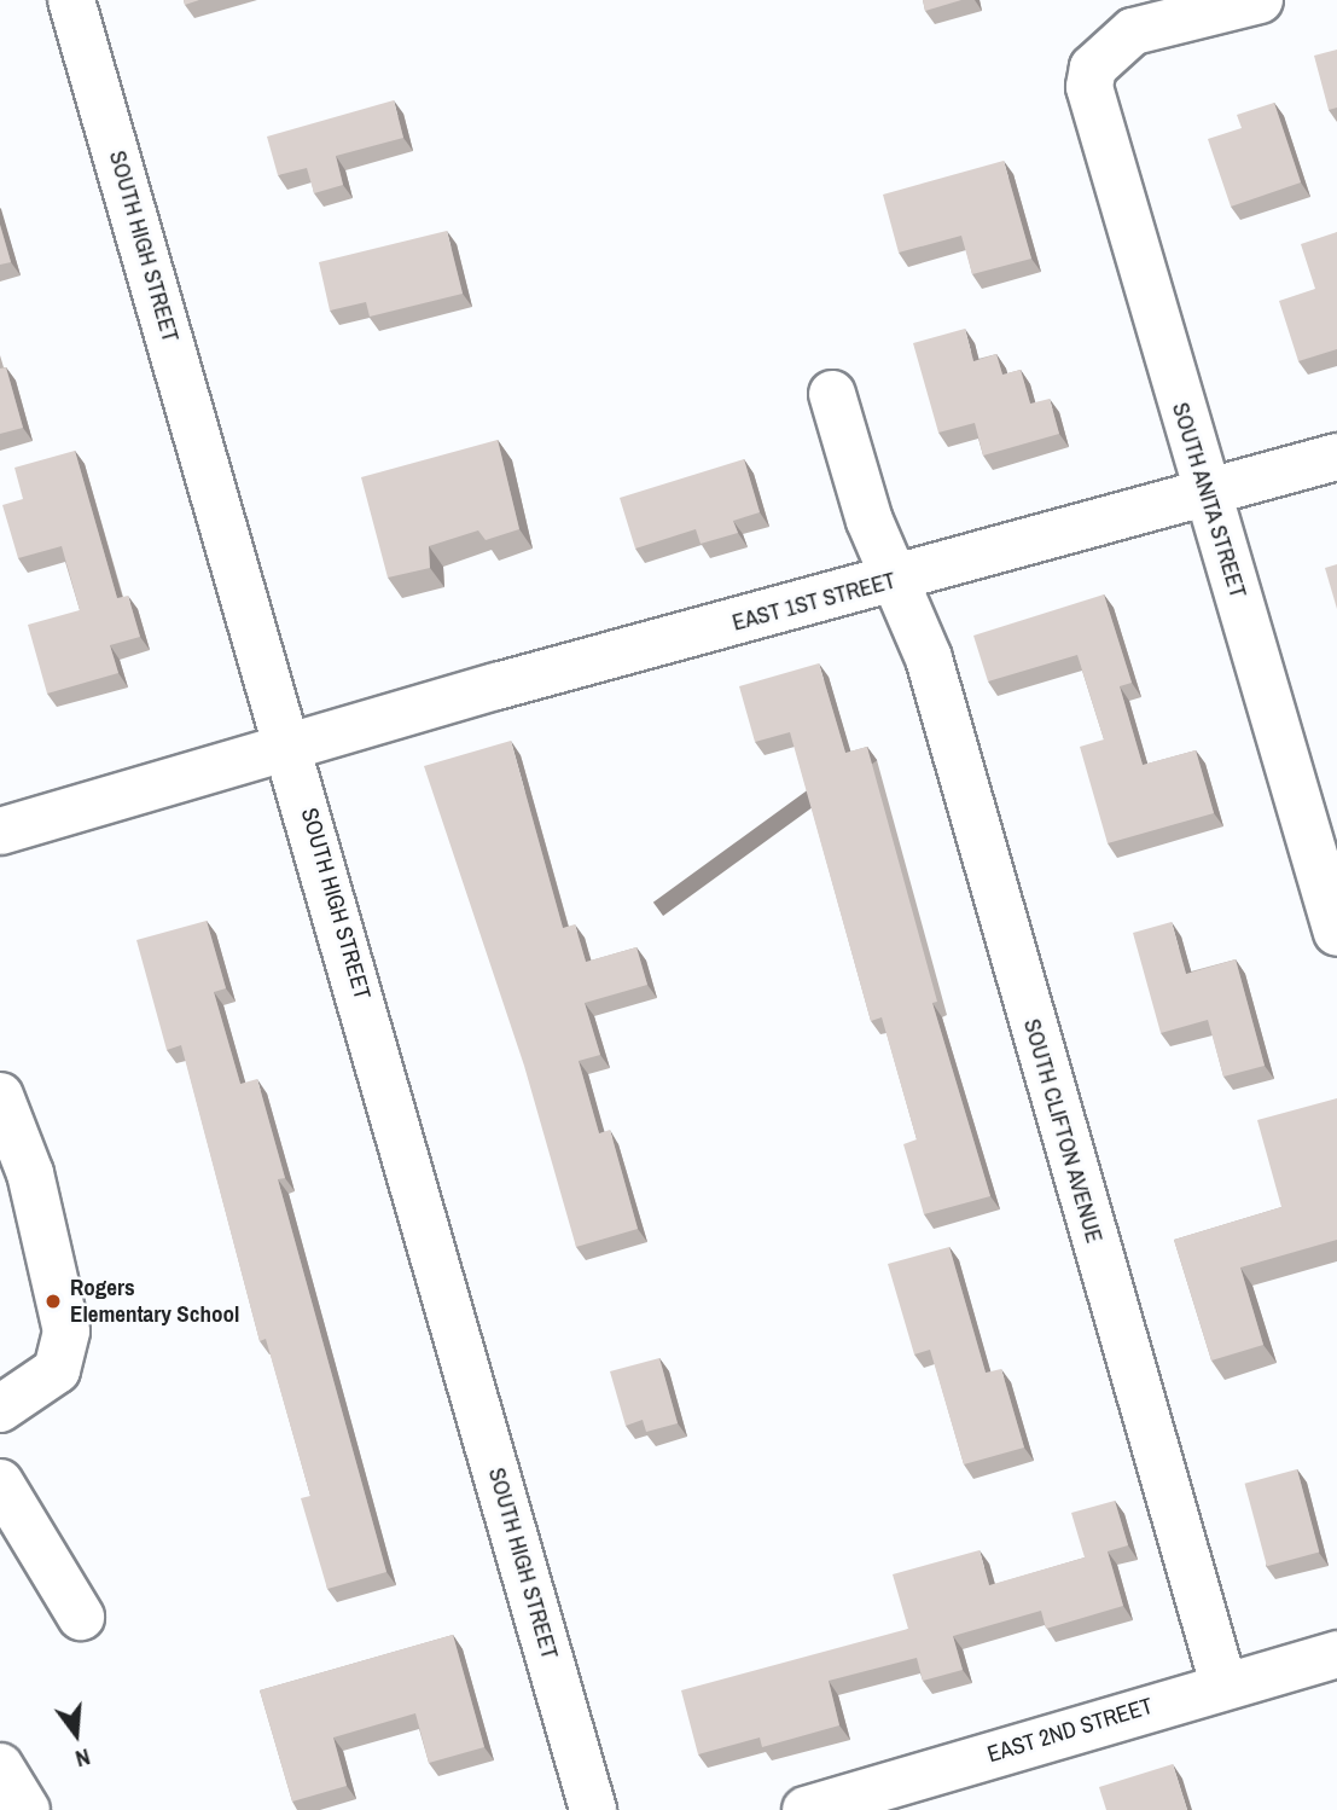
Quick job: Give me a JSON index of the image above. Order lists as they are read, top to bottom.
{
  "streets": {
    "street": [
      "SOUTH HIGH STREET",
      "SOUTH ANITA STREET",
      "EAST 1ST STREET",
      "SOUTH CLIFTON AVENUE",
      "EAST 2ND STREET"
    ]
  },
  "crossings": [
    ["SOUTH HIGH STREET", "EAST 1ST STREET"],
    ["SOUTH ANITA STREET", "EAST 1ST STREET"],
    ["EAST 1ST STREET", "SOUTH CLIFTON AVENUE"],
    ["SOUTH CLIFTON AVENUE", "EAST 2ND STREET"]
  ],
  "places": ["Rogers Elementary School"],
  "north": "bottom"
}
